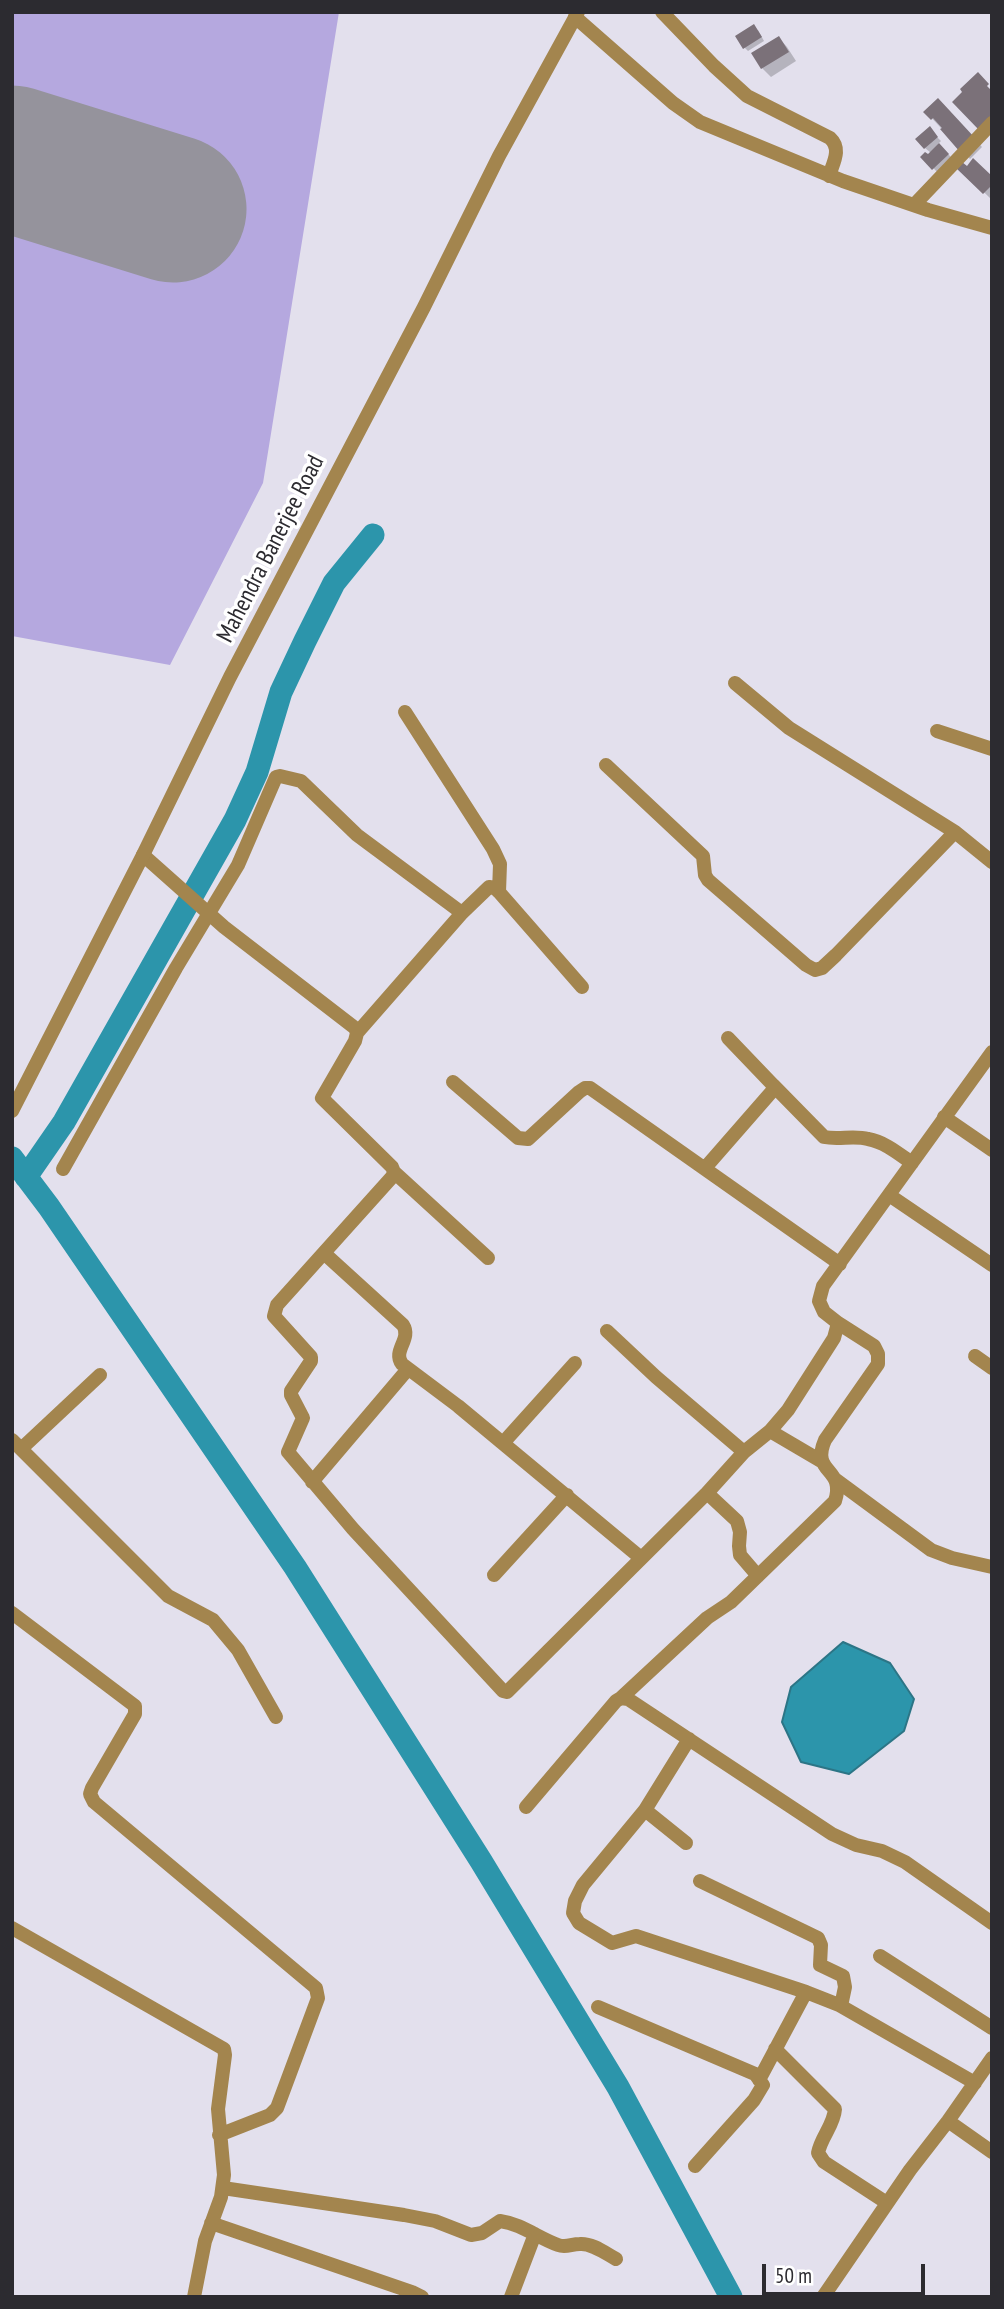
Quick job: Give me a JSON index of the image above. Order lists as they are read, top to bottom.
{
  "streets": {
    "street": ["Mahendra Banerjee Road"]
  },
  "scale_bar": "50 m"
}
